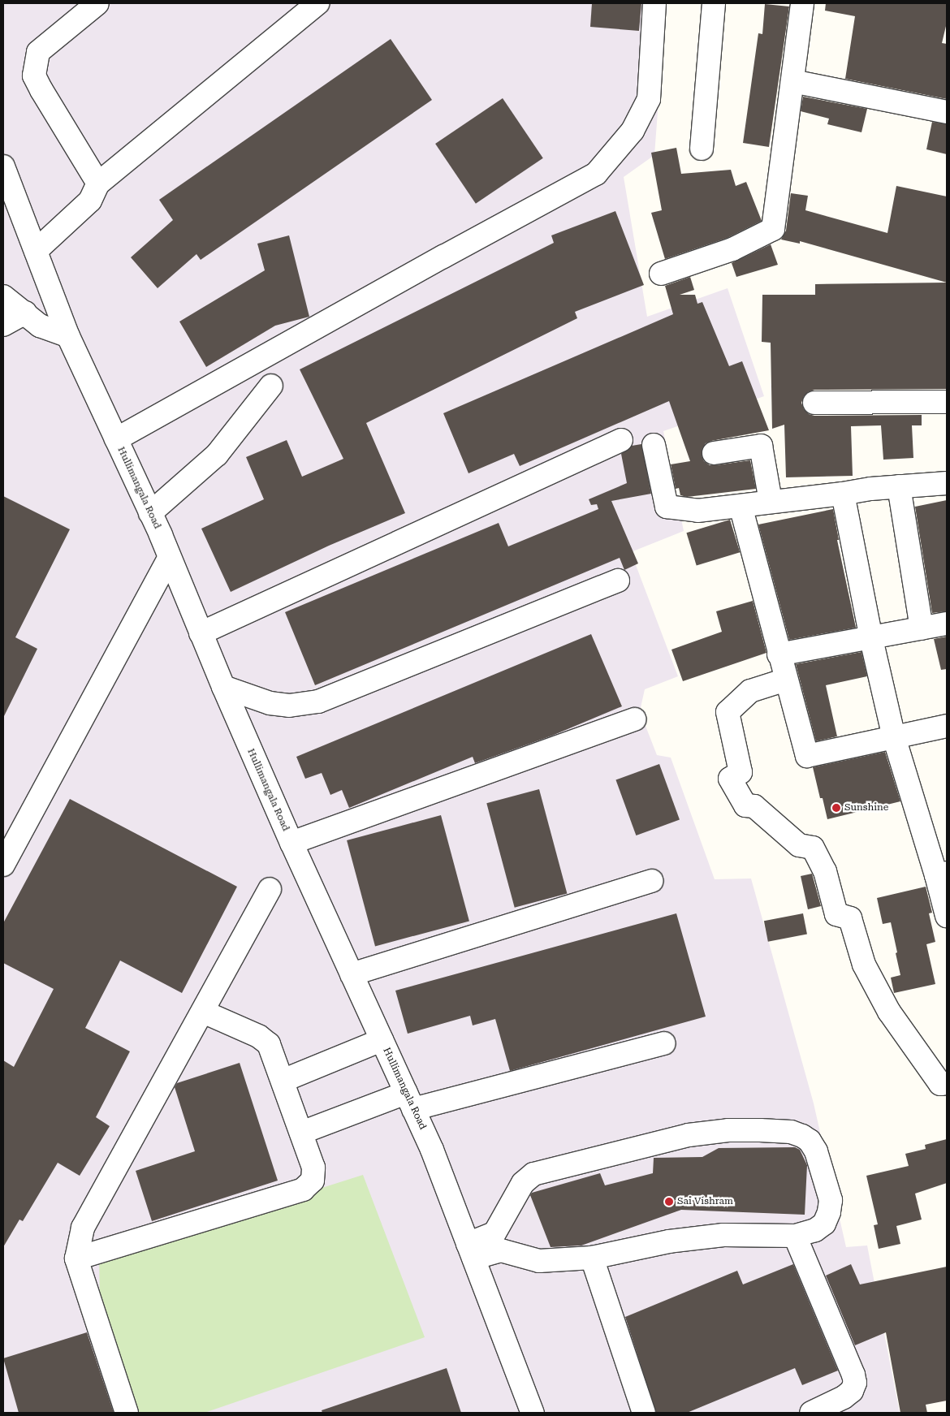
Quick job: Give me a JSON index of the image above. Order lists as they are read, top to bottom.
{
  "streets": {
    "street": ["Hullimangala Road"]
  },
  "places": ["Sunshine", "Sai Vishram"]
}
